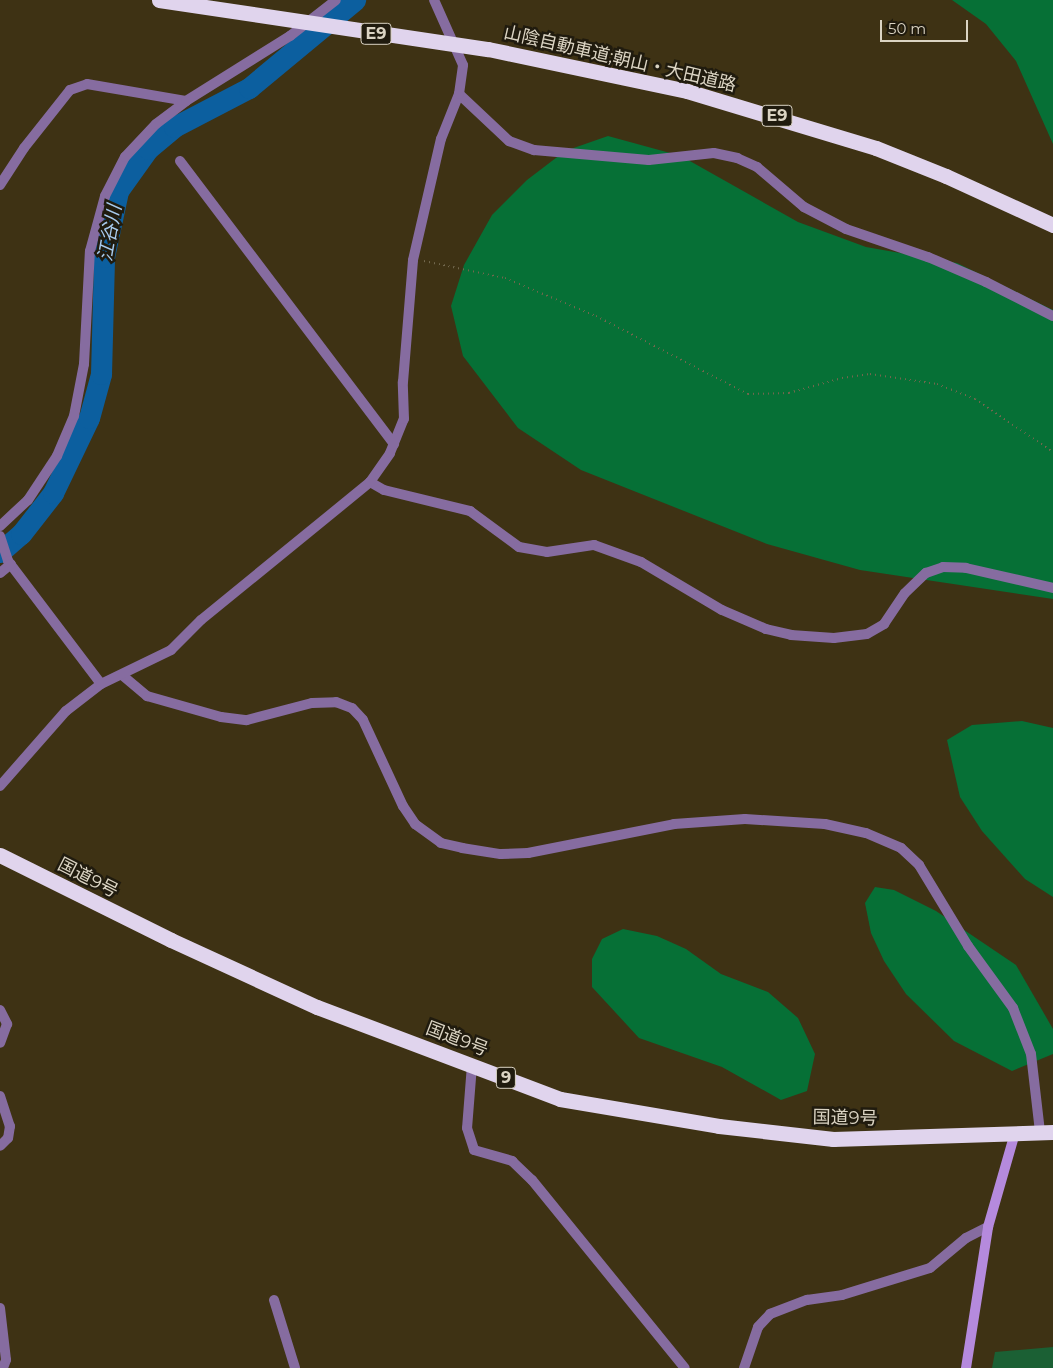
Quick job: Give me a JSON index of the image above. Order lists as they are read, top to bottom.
{
  "streets": {
    "highway": [
      "E9",
      "山陰自動車道;朝山・大田道路",
      "国道9号",
      "9"
    ]
  },
  "water": ["江谷川"],
  "scale_bar": "50 m"
}
